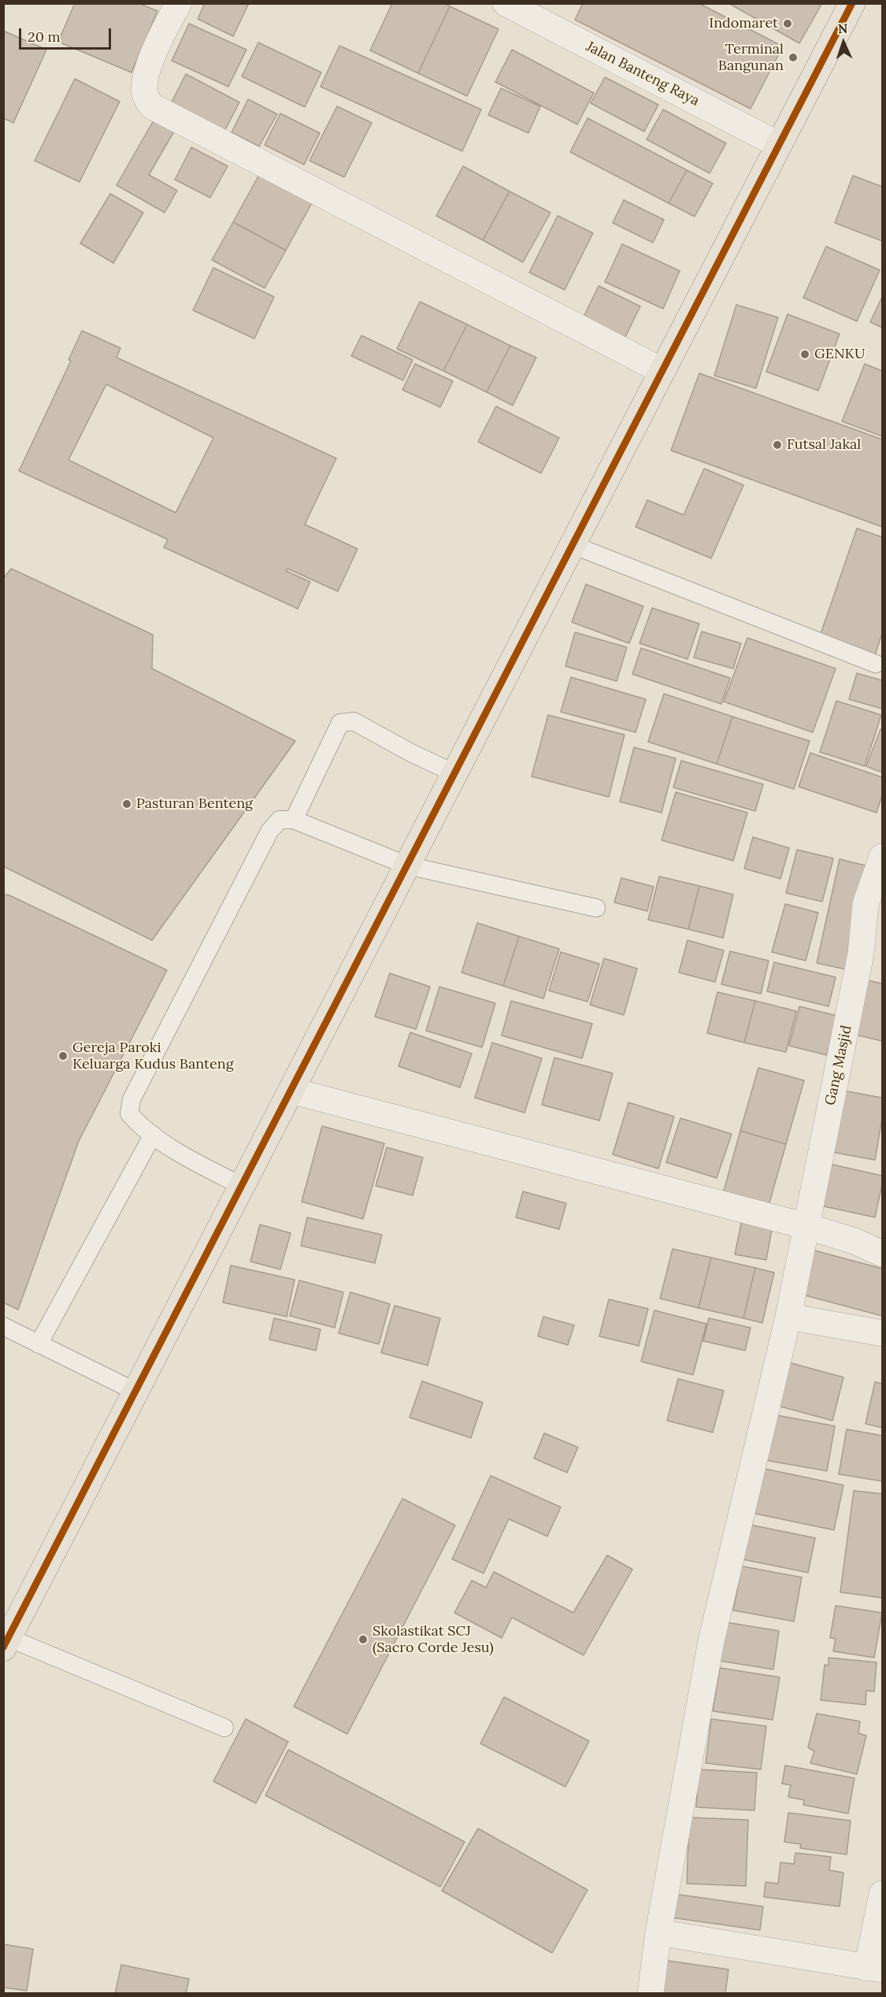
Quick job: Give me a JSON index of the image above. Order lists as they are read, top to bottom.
{
  "streets": {
    "street": ["Jalan Banteng Raya", "Gang Masjid"]
  },
  "places": [
    "Indomaret",
    "Terminal Bangunan",
    "GENKU",
    "Futsal Jakal",
    "Pasturan Benteng",
    "Gereja Paroki Keluarga Kudus Banteng",
    "Skolastikat SCJ (Sacro Corde Jesu)"
  ],
  "scale_bar": "20 m",
  "north": "top"
}
